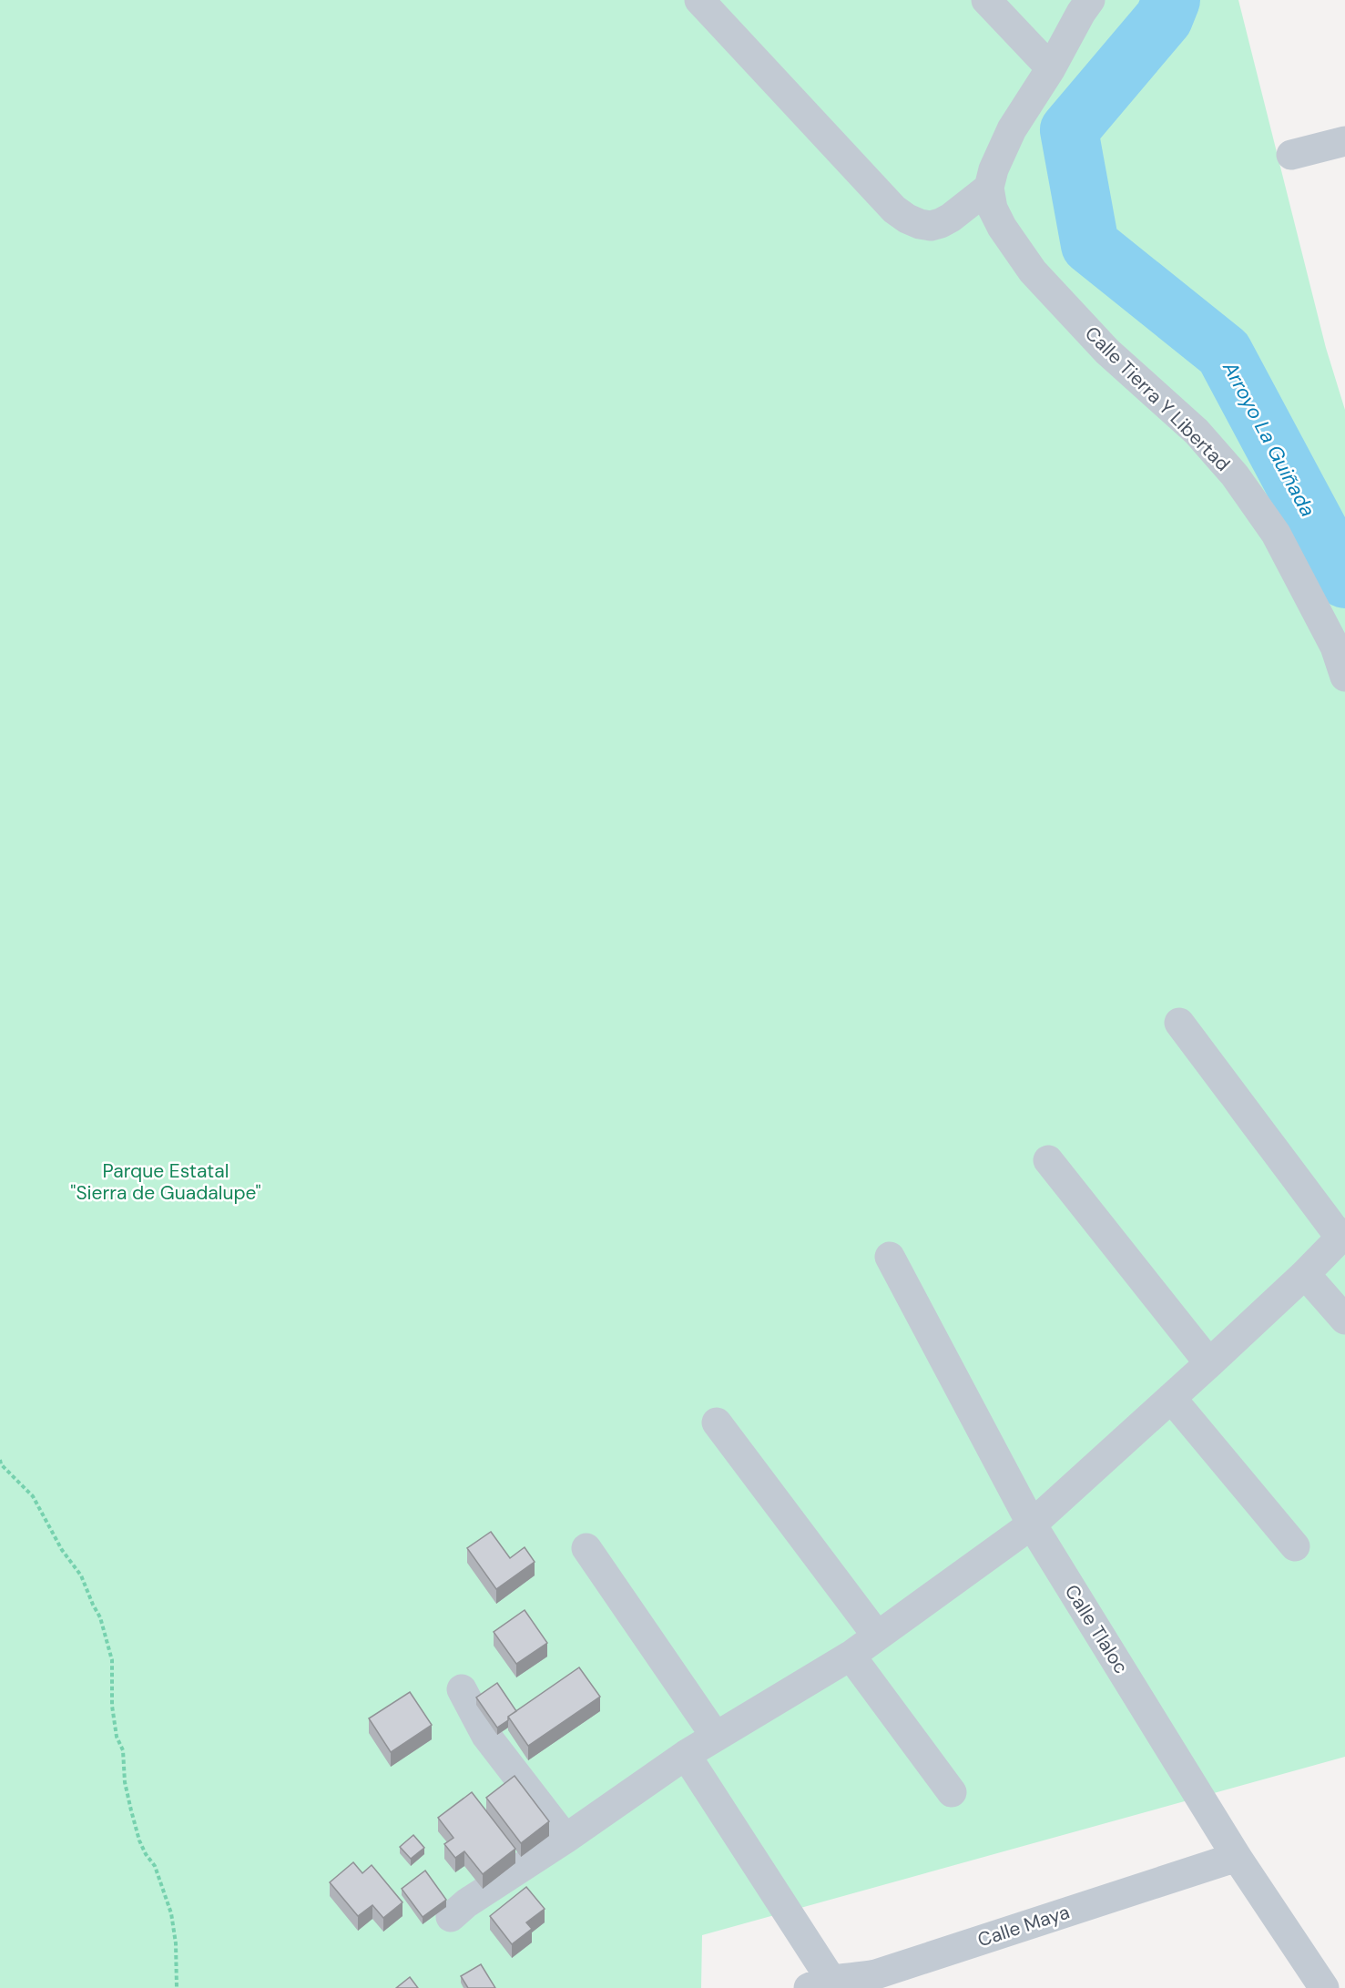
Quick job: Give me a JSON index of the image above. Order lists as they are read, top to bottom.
{
  "streets": {
    "street": ["Calle Tierra Y Libertad", "Calle Tlaloc", "Calle Maya"]
  },
  "crossings": [
    ["Calle Tlaloc", "Calle Maya"]
  ],
  "water": ["Arroyo La Guiñada"],
  "parks": ["Parque Estatal \"Sierra de Guadalupe\""]
}
